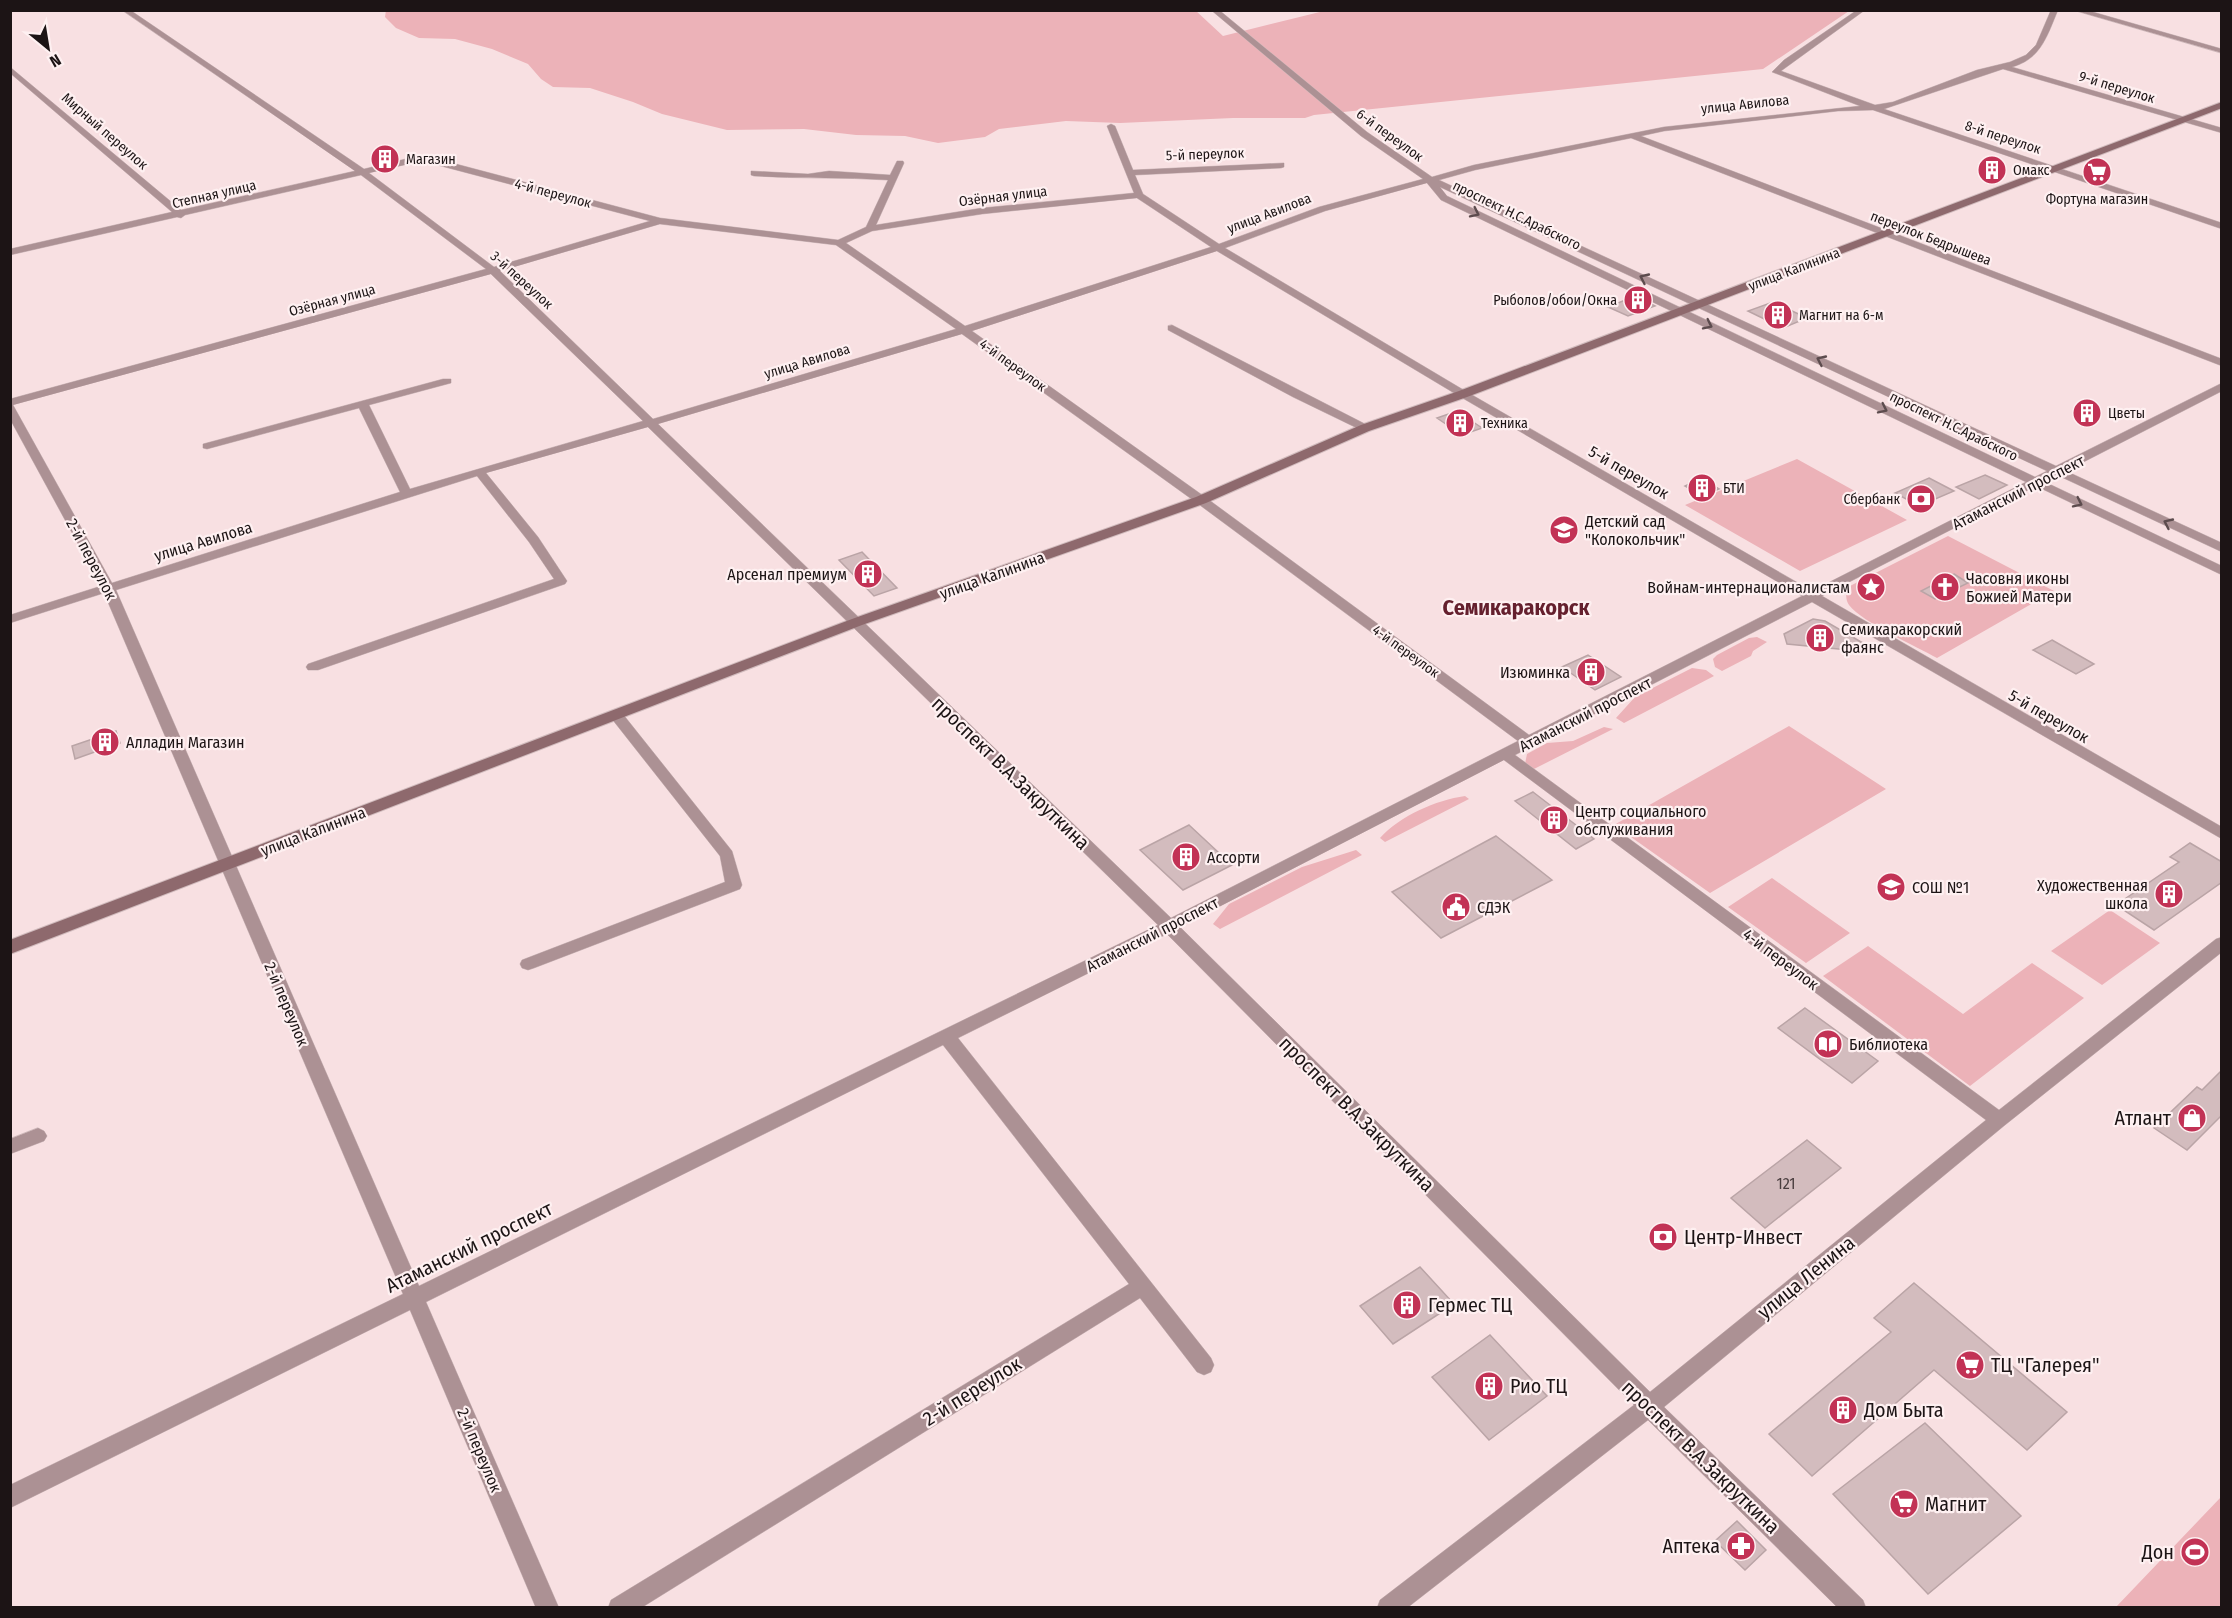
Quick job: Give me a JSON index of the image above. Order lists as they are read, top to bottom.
{
  "streets": {
    "main road": ["улица Калинина"],
    "street": [
      "9-й переулок",
      "улица Авилова",
      "Мирный переулок",
      "6-й переулок",
      "8-й переулок",
      "5-й переулок",
      "4-й переулок",
      "Степная улица",
      "Озёрная улица",
      "проспект Н.С.Арабского",
      "переулок Бедрышева",
      "3-й переулок",
      "Атаманский проспект",
      "2-й переулок",
      "проспект В.А.Закруткина",
      "улица Ленина"
    ]
  },
  "crossings": [
    ["9-й переулок", "улица Авилова"],
    ["9-й переулок", "улица Калинина"],
    ["улица Авилова", "6-й переулок"],
    ["улица Авилова", "8-й переулок"],
    ["улица Авилова", "5-й переулок"],
    ["улица Авилова", "4-й переулок"],
    ["улица Авилова", "проспект Н.С.Арабского"],
    ["улица Авилова", "переулок Бедрышева"],
    ["улица Авилова", "3-й переулок"],
    ["улица Авилова", "2-й переулок"],
    ["Мирный переулок", "Степная улица"],
    ["6-й переулок", "проспект Н.С.Арабского"],
    ["8-й переулок", "улица Калинина"],
    ["5-й переулок", "Озёрная улица"],
    ["5-й переулок", "улица Калинина"],
    ["5-й переулок", "Атаманский проспект"],
    ["4-й переулок", "Степная улица"],
    ["4-й переулок", "Озёрная улица"],
    ["4-й переулок", "улица Калинина"],
    ["4-й переулок", "Атаманский проспект"],
    ["4-й переулок", "улица Ленина"],
    ["Степная улица", "3-й переулок"],
    ["Озёрная улица", "3-й переулок"],
    ["проспект Н.С.Арабского", "улица Калинина"],
    ["проспект Н.С.Арабского", "Атаманский проспект"],
    ["переулок Бедрышева", "улица Калинина"],
    ["улица Калинина", "3-й переулок"],
    ["улица Калинина", "2-й переулок"],
    ["улица Калинина", "проспект В.А.Закруткина"],
    ["3-й переулок", "проспект В.А.Закруткина"],
    ["Атаманский проспект", "2-й переулок"],
    ["Атаманский проспект", "проспект В.А.Закруткина"],
    ["проспект В.А.Закруткина", "улица Ленина"]
  ],
  "districts": ["Семикаракорск"],
  "places": {
    "building": [
      "Магазин",
      "Омакс",
      "Рыболов/обои/Окна",
      "Магнит на 6-м",
      "Цветы",
      "Техника",
      "БТИ",
      "Арсенал премиум",
      "Семикаракорский фаянс",
      "Изюминка",
      "Алладин Магазин",
      "Центр социального обслуживания",
      "Ассорти",
      "Художественная школа",
      "Гермес ТЦ",
      "Рио ТЦ",
      "Дом Быта"
    ],
    "supermarket": ["Фортуна магазин", "ТЦ \"Галерея\"", "Магнит"],
    "bank": ["Сбербанк", "Центр-Инвест"],
    "school or university": ["Детский сад \"Колокольчик\"", "СОШ №1"],
    "place": ["Войнам-интернационалистам"],
    "church": ["Часовня иконы Божией Матери"],
    "public building": ["СДЭК"],
    "library": ["Библиотека"],
    "shop": ["Атлант"],
    "pharmacy": ["Аптека"],
    "sports": ["Дон"]
  },
  "house_numbers": ["121"],
  "north": "bottom right"
}
